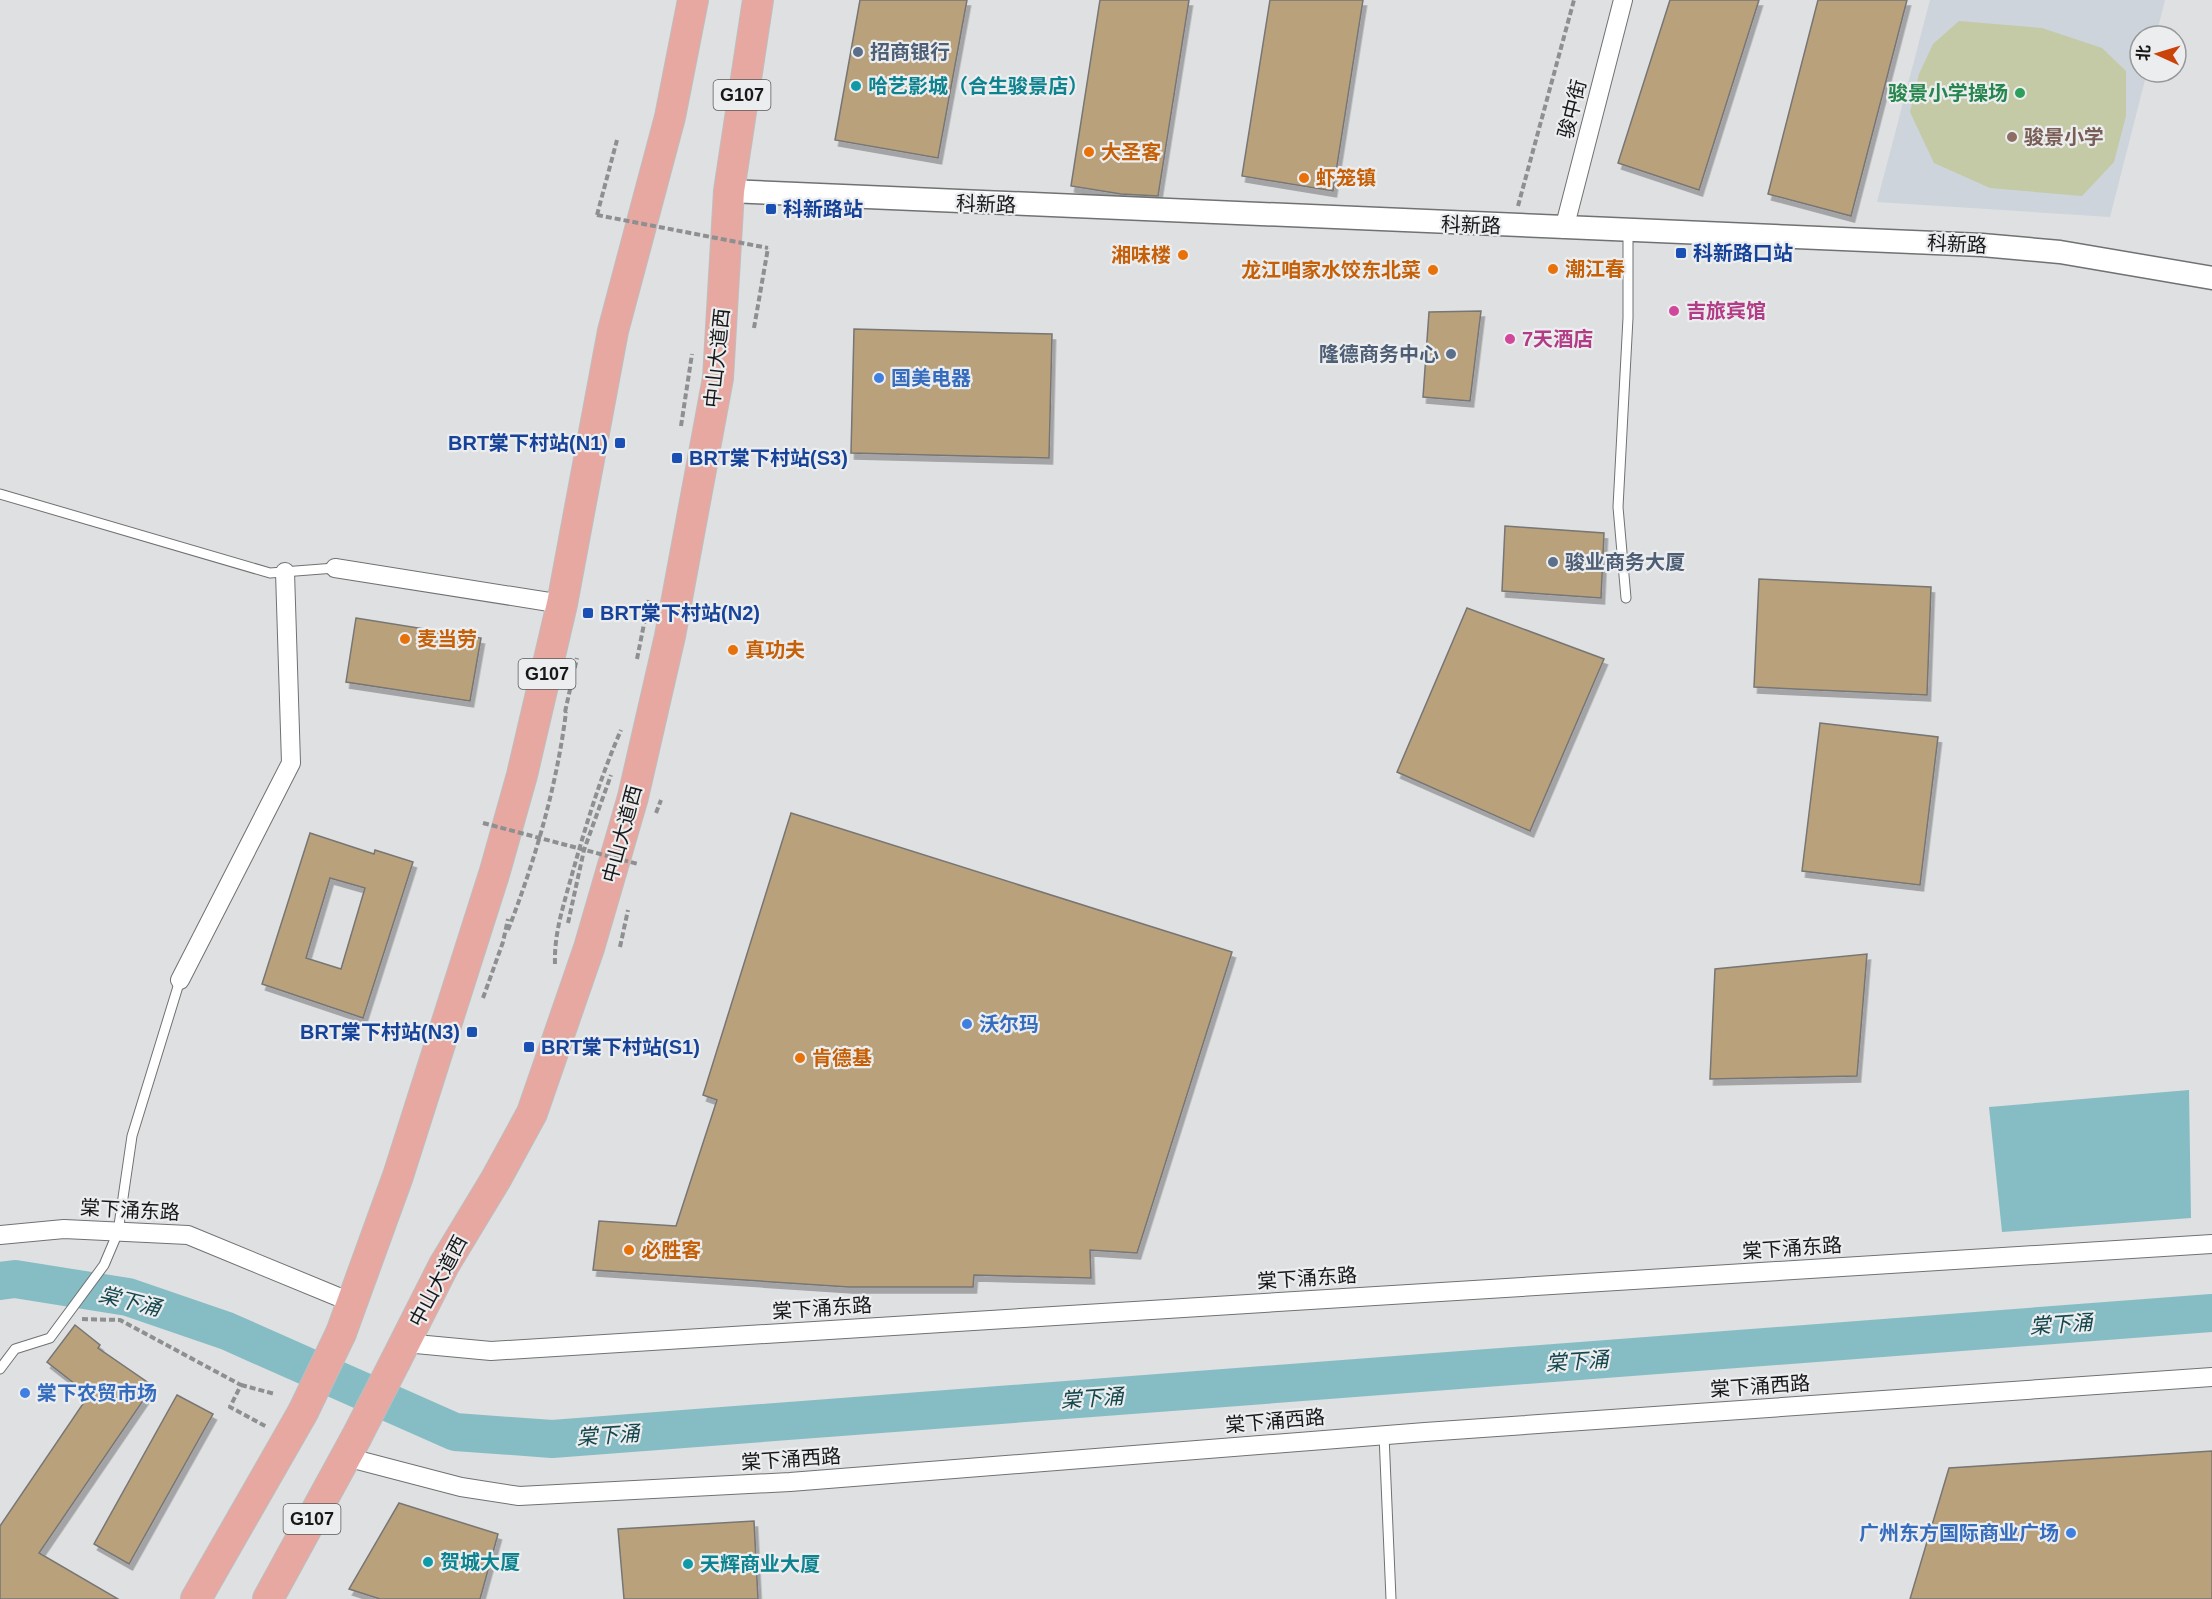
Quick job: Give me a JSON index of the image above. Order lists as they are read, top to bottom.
{
  "streets": {
    "highway": ["G107", "中山大道西"],
    "street": [
      "骏中街",
      "科新路",
      "棠下涌东路",
      "棠下涌西路"
    ]
  },
  "crossings": [
    ["G107", "棠下涌东路"],
    ["骏中街", "科新路"],
    ["科新路", "中山大道西"],
    ["中山大道西", "棠下涌东路"],
    ["中山大道西", "棠下涌西路"]
  ],
  "water": ["棠下涌"],
  "places": {
    "other": [
      "招商银行",
      "哈艺影城（合生骏景店）",
      "骏景小学操场",
      "骏景小学",
      "大圣客",
      "虾笼镇",
      "湘味楼",
      "潮江春",
      "龙江咱家水饺东北菜",
      "吉旅宾馆",
      "7天酒店",
      "隆德商务中心",
      "国美电器",
      "骏业商务大厦",
      "麦当劳",
      "真功夫",
      "沃尔玛",
      "肯德基",
      "必胜客",
      "棠下农贸市场",
      "广州东方国际商业广场",
      "贺城大厦",
      "天辉商业大厦"
    ],
    "transit": [
      "科新路站",
      "科新路口站",
      "BRT棠下村站(N1)",
      "BRT棠下村站(S3)",
      "BRT棠下村站(N2)",
      "BRT棠下村站(N3)",
      "BRT棠下村站(S1)"
    ]
  },
  "north": "left"
}
